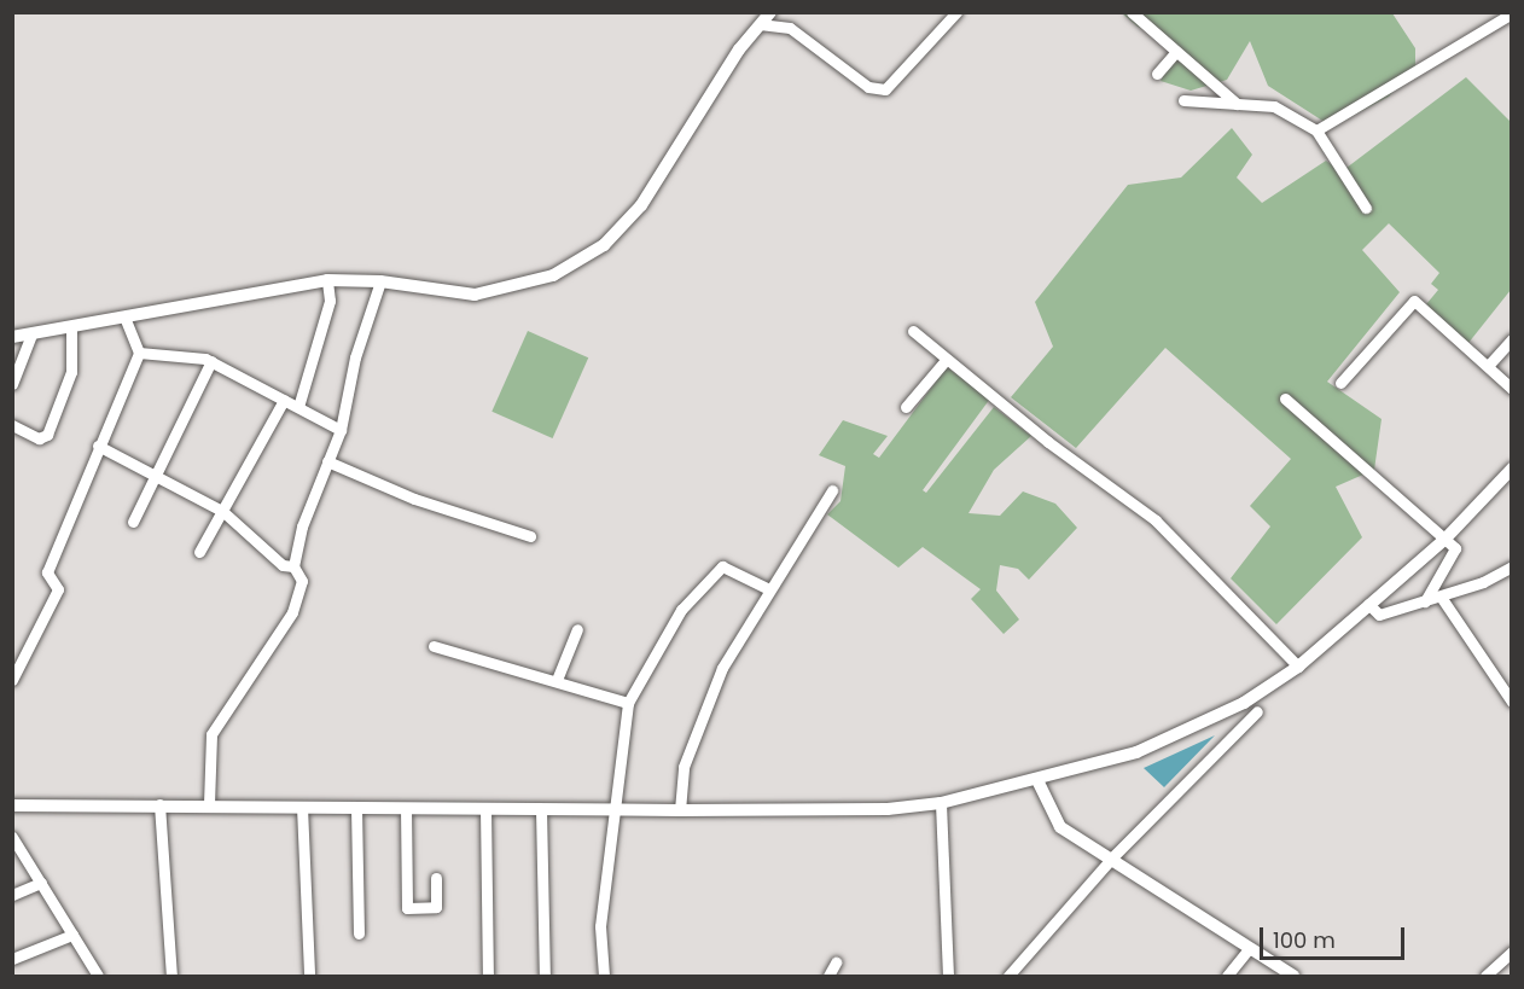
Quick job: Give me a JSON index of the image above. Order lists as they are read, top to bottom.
{
  "scale_bar": "100 m"
}
